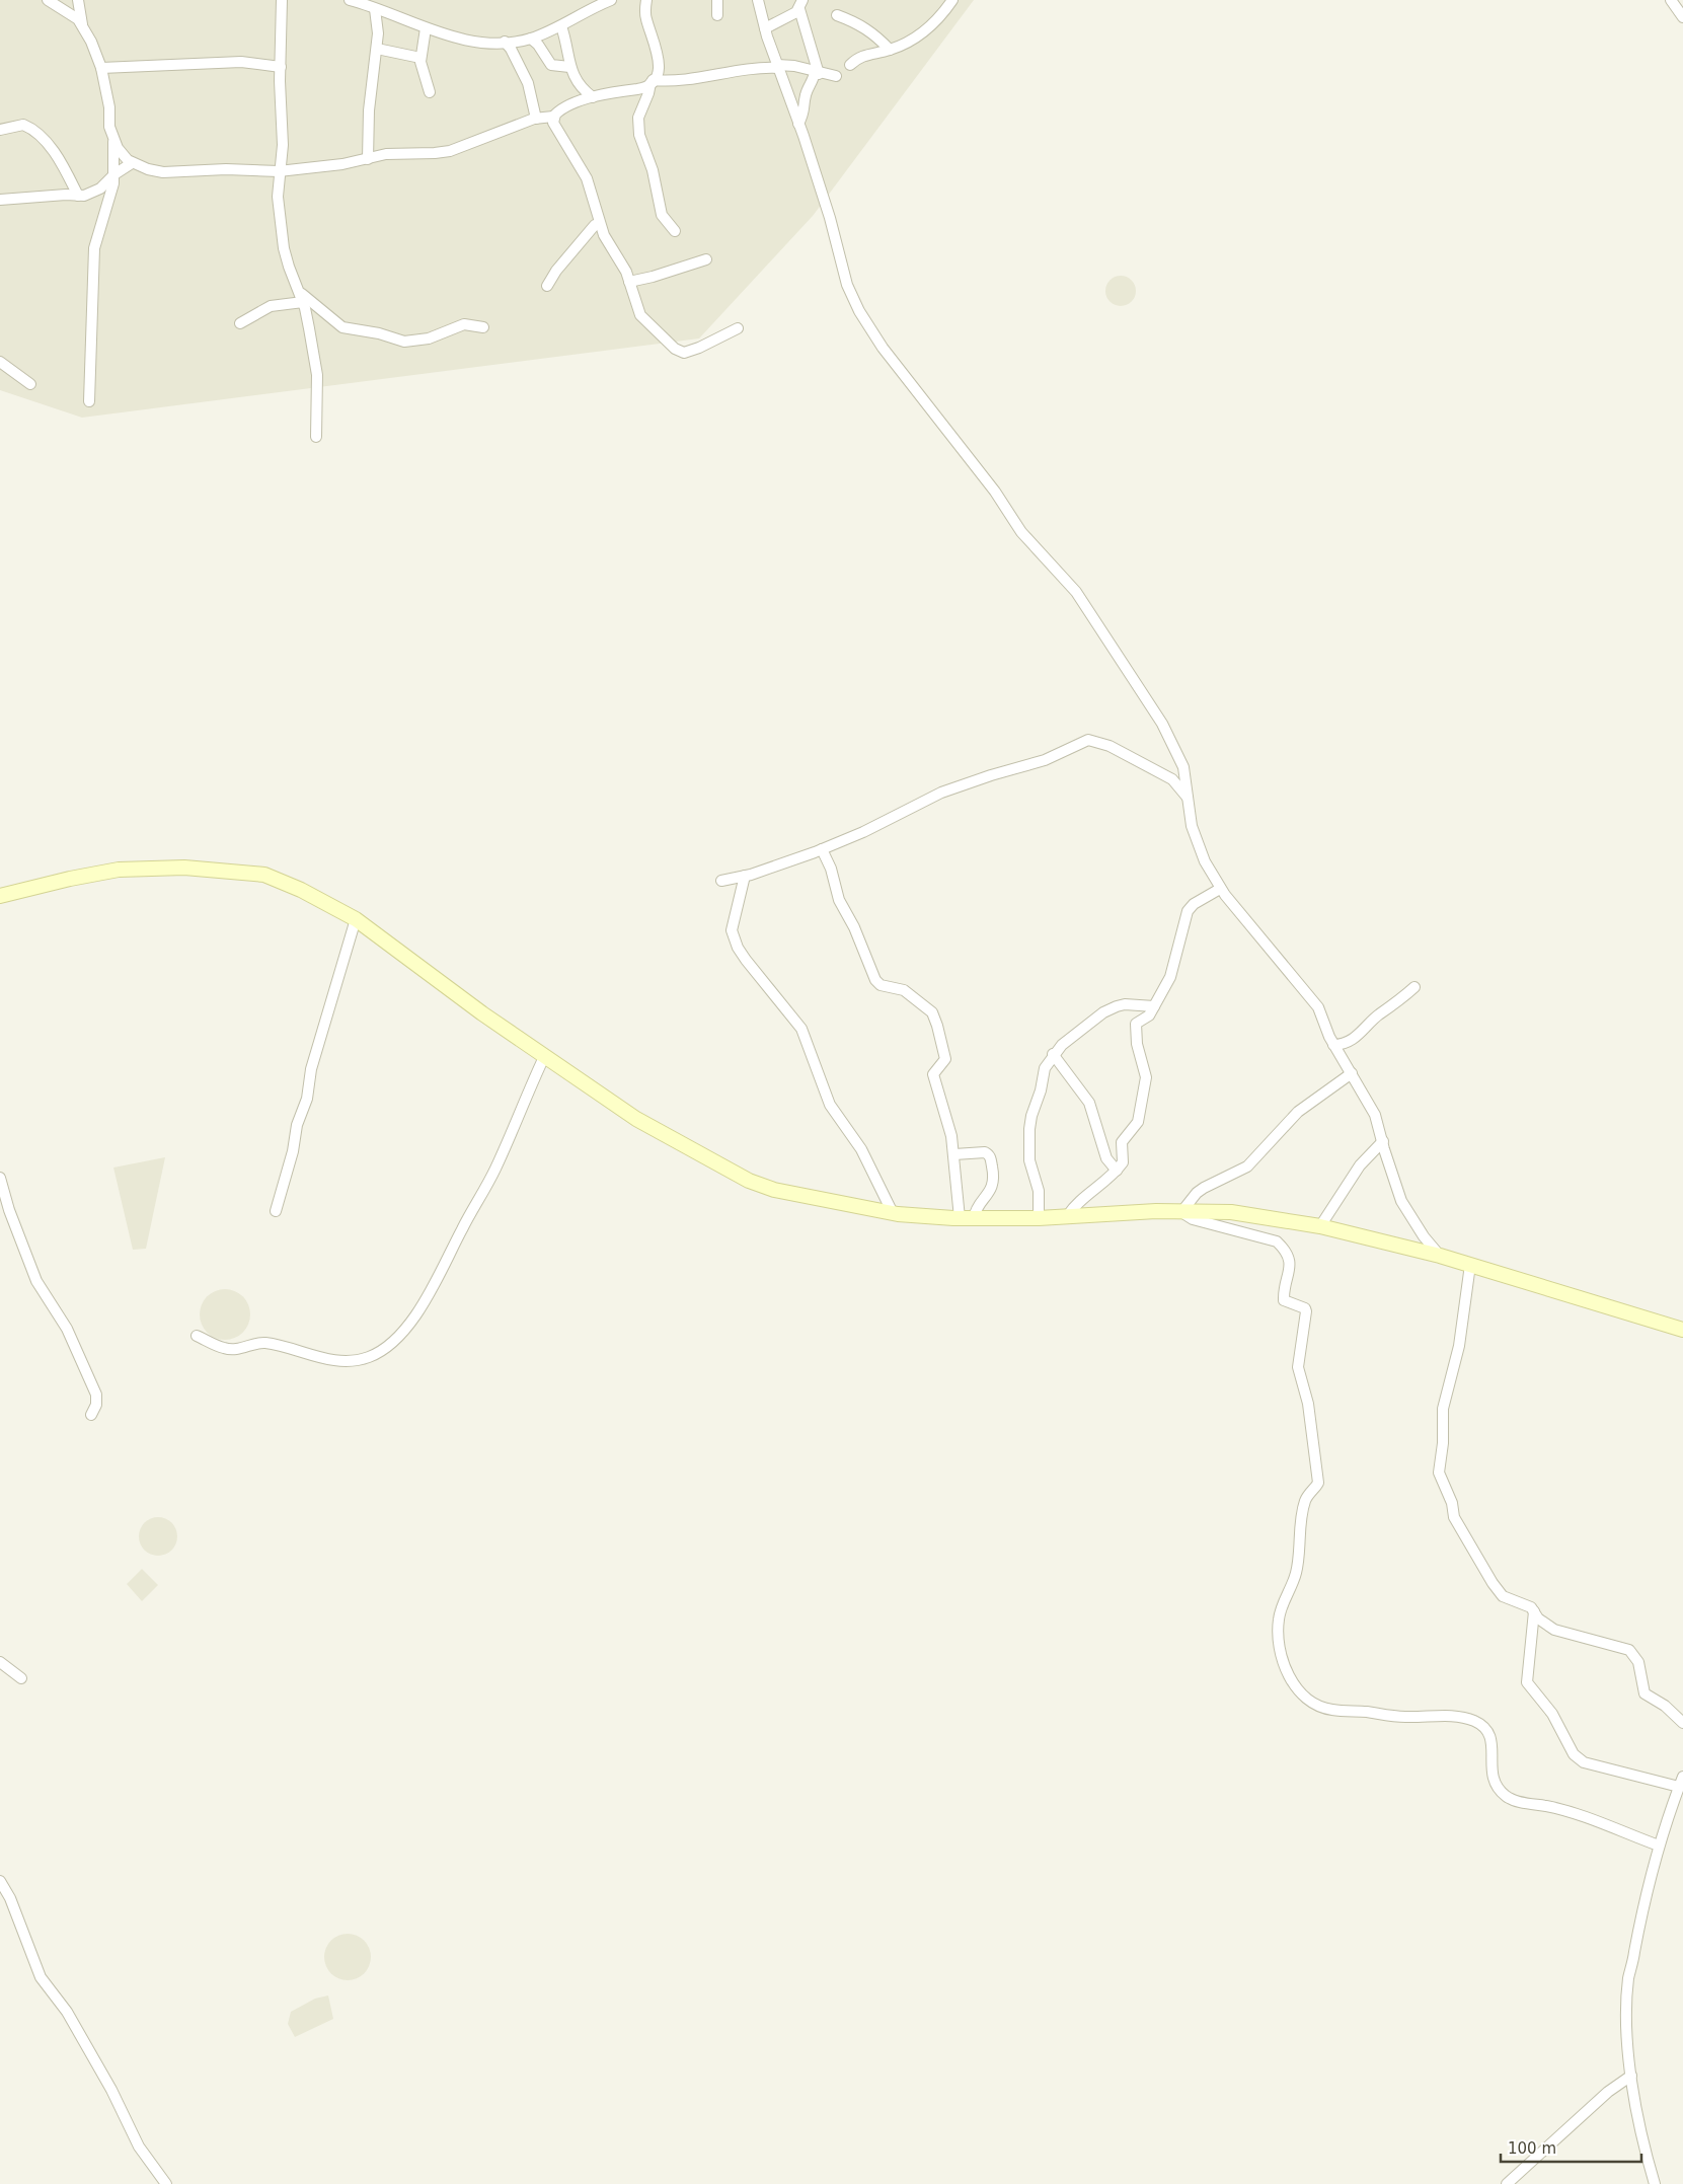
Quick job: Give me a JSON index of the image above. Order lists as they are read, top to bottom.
{
  "scale_bar": "100 m"
}
